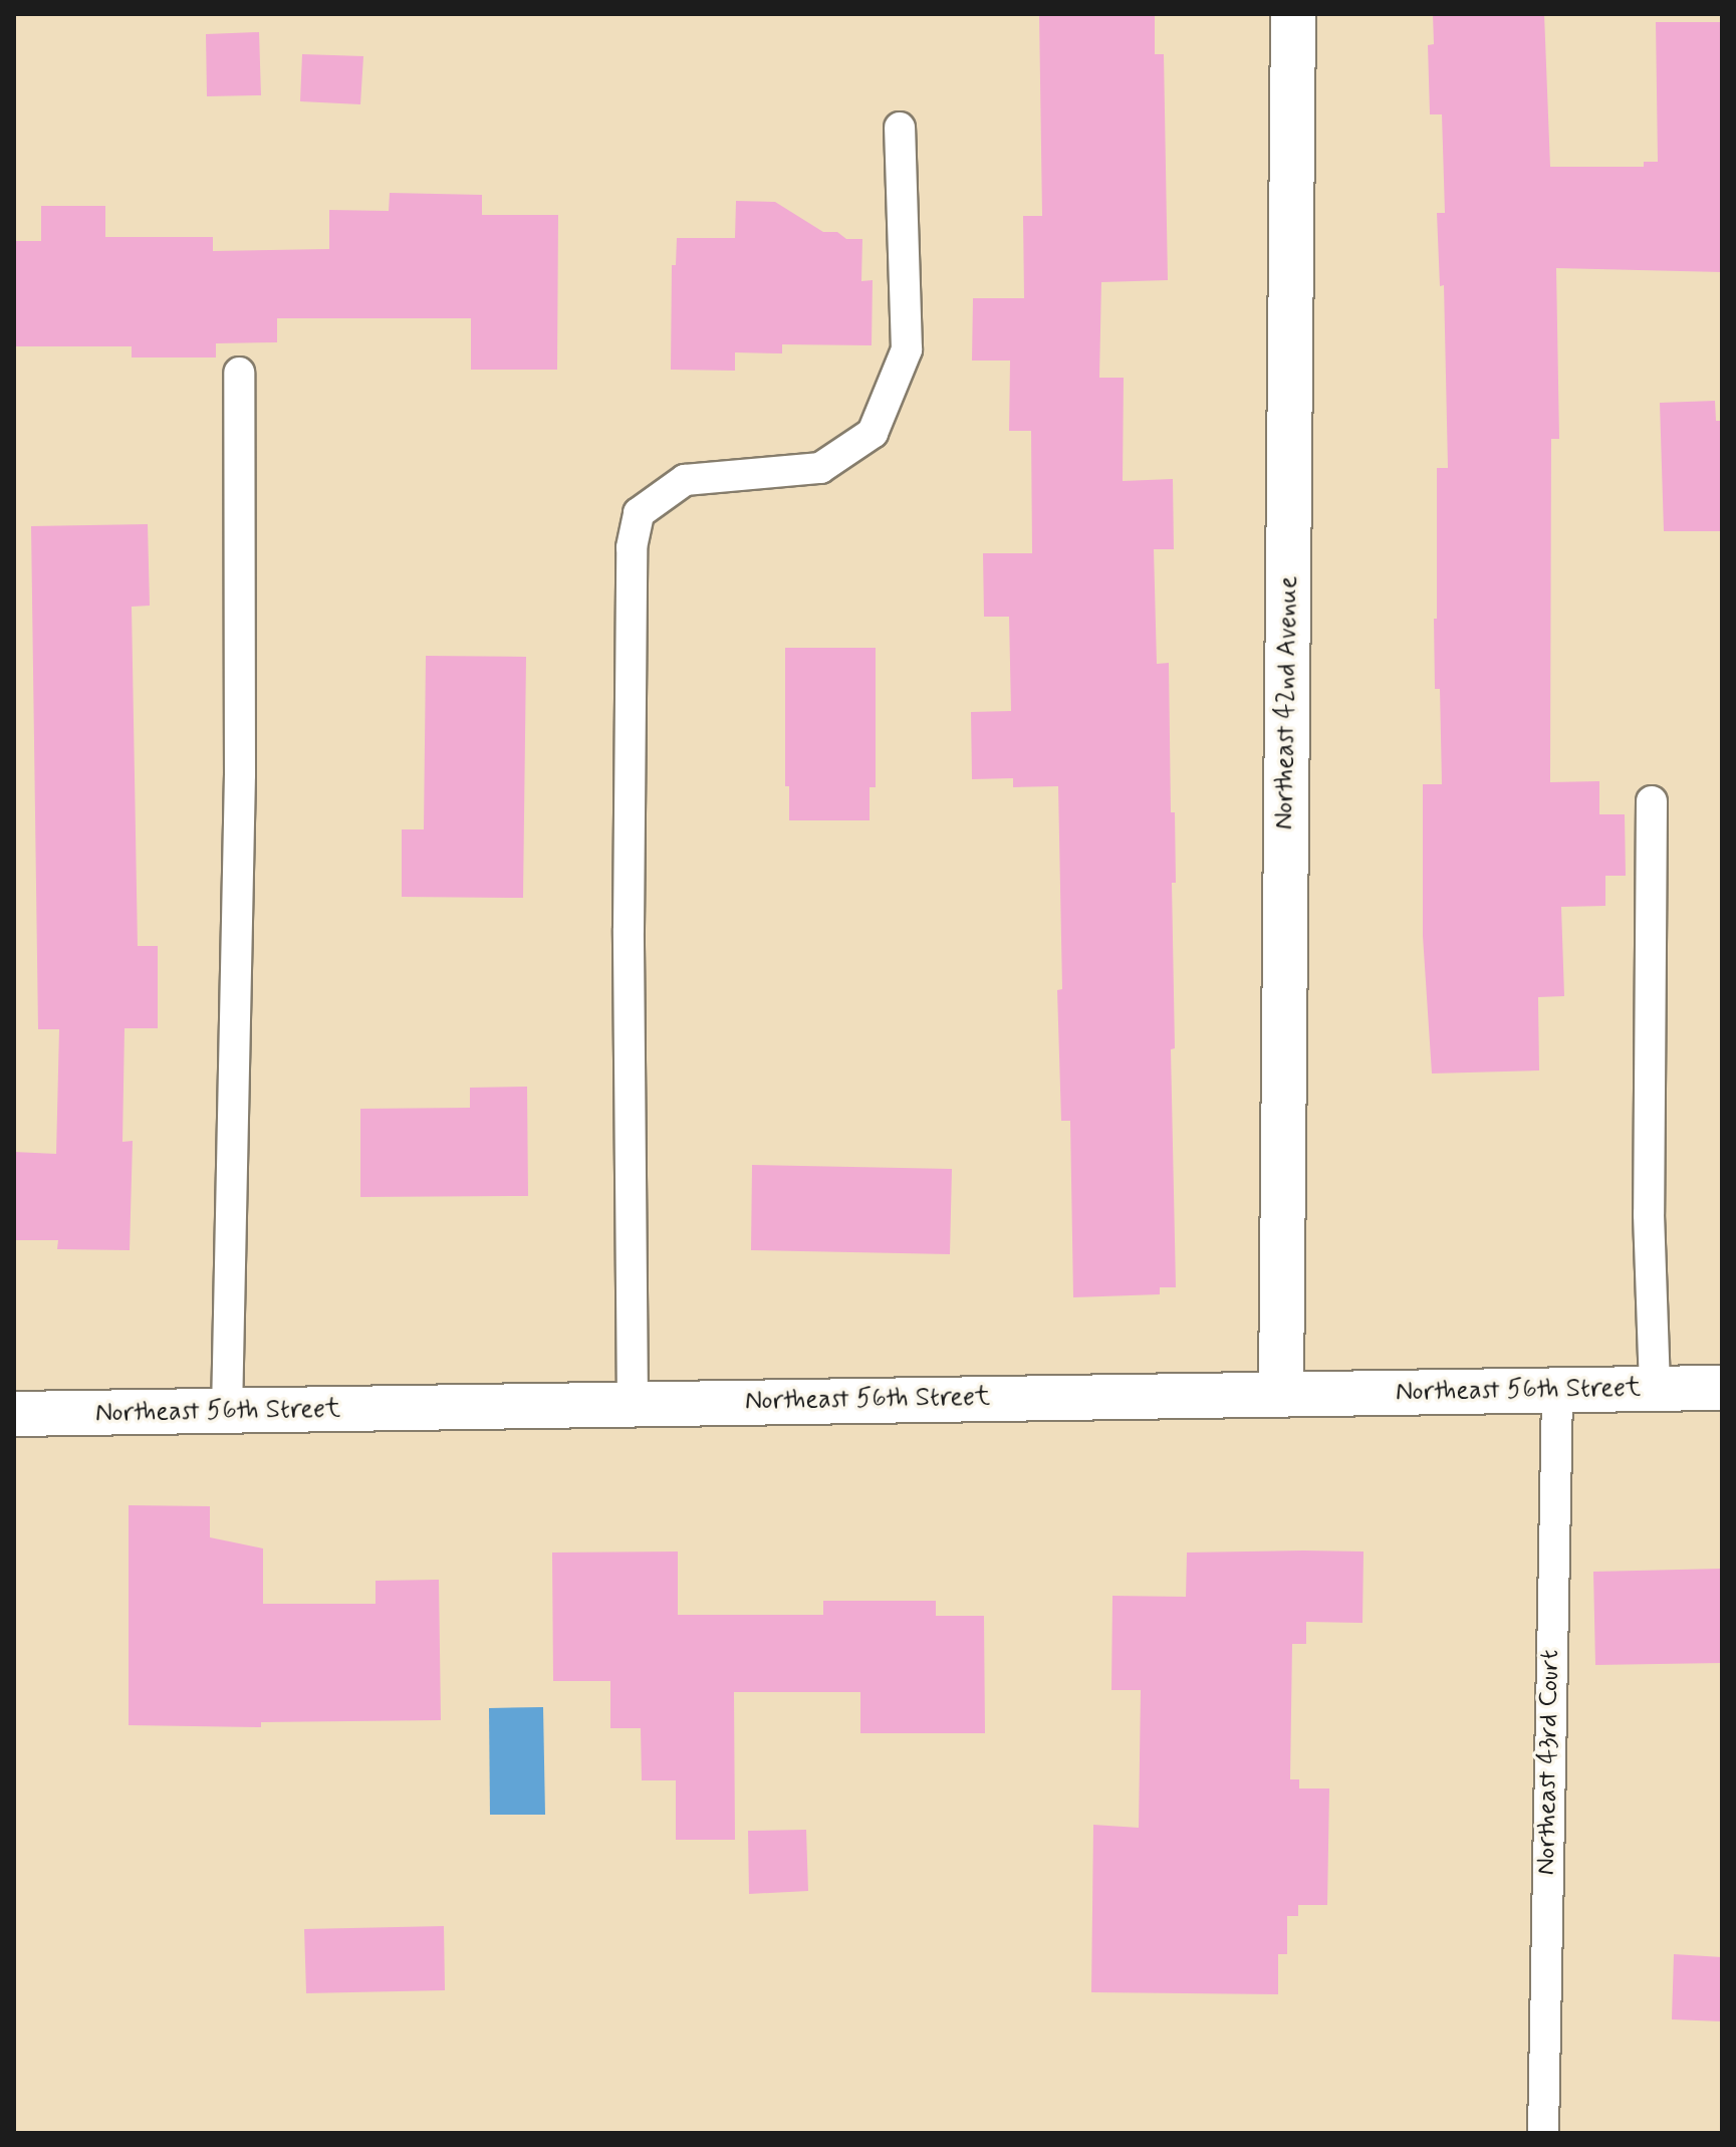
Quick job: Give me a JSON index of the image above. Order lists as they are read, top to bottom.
{
  "streets": {
    "street": ["Northeast 42nd Avenue", "Northeast 56th Street"],
    "lane": ["Northeast 43rd Court"]
  },
  "crossings": [
    ["Northeast 42nd Avenue", "Northeast 56th Street"],
    ["Northeast 56th Street", "Northeast 43rd Court"]
  ]
}
